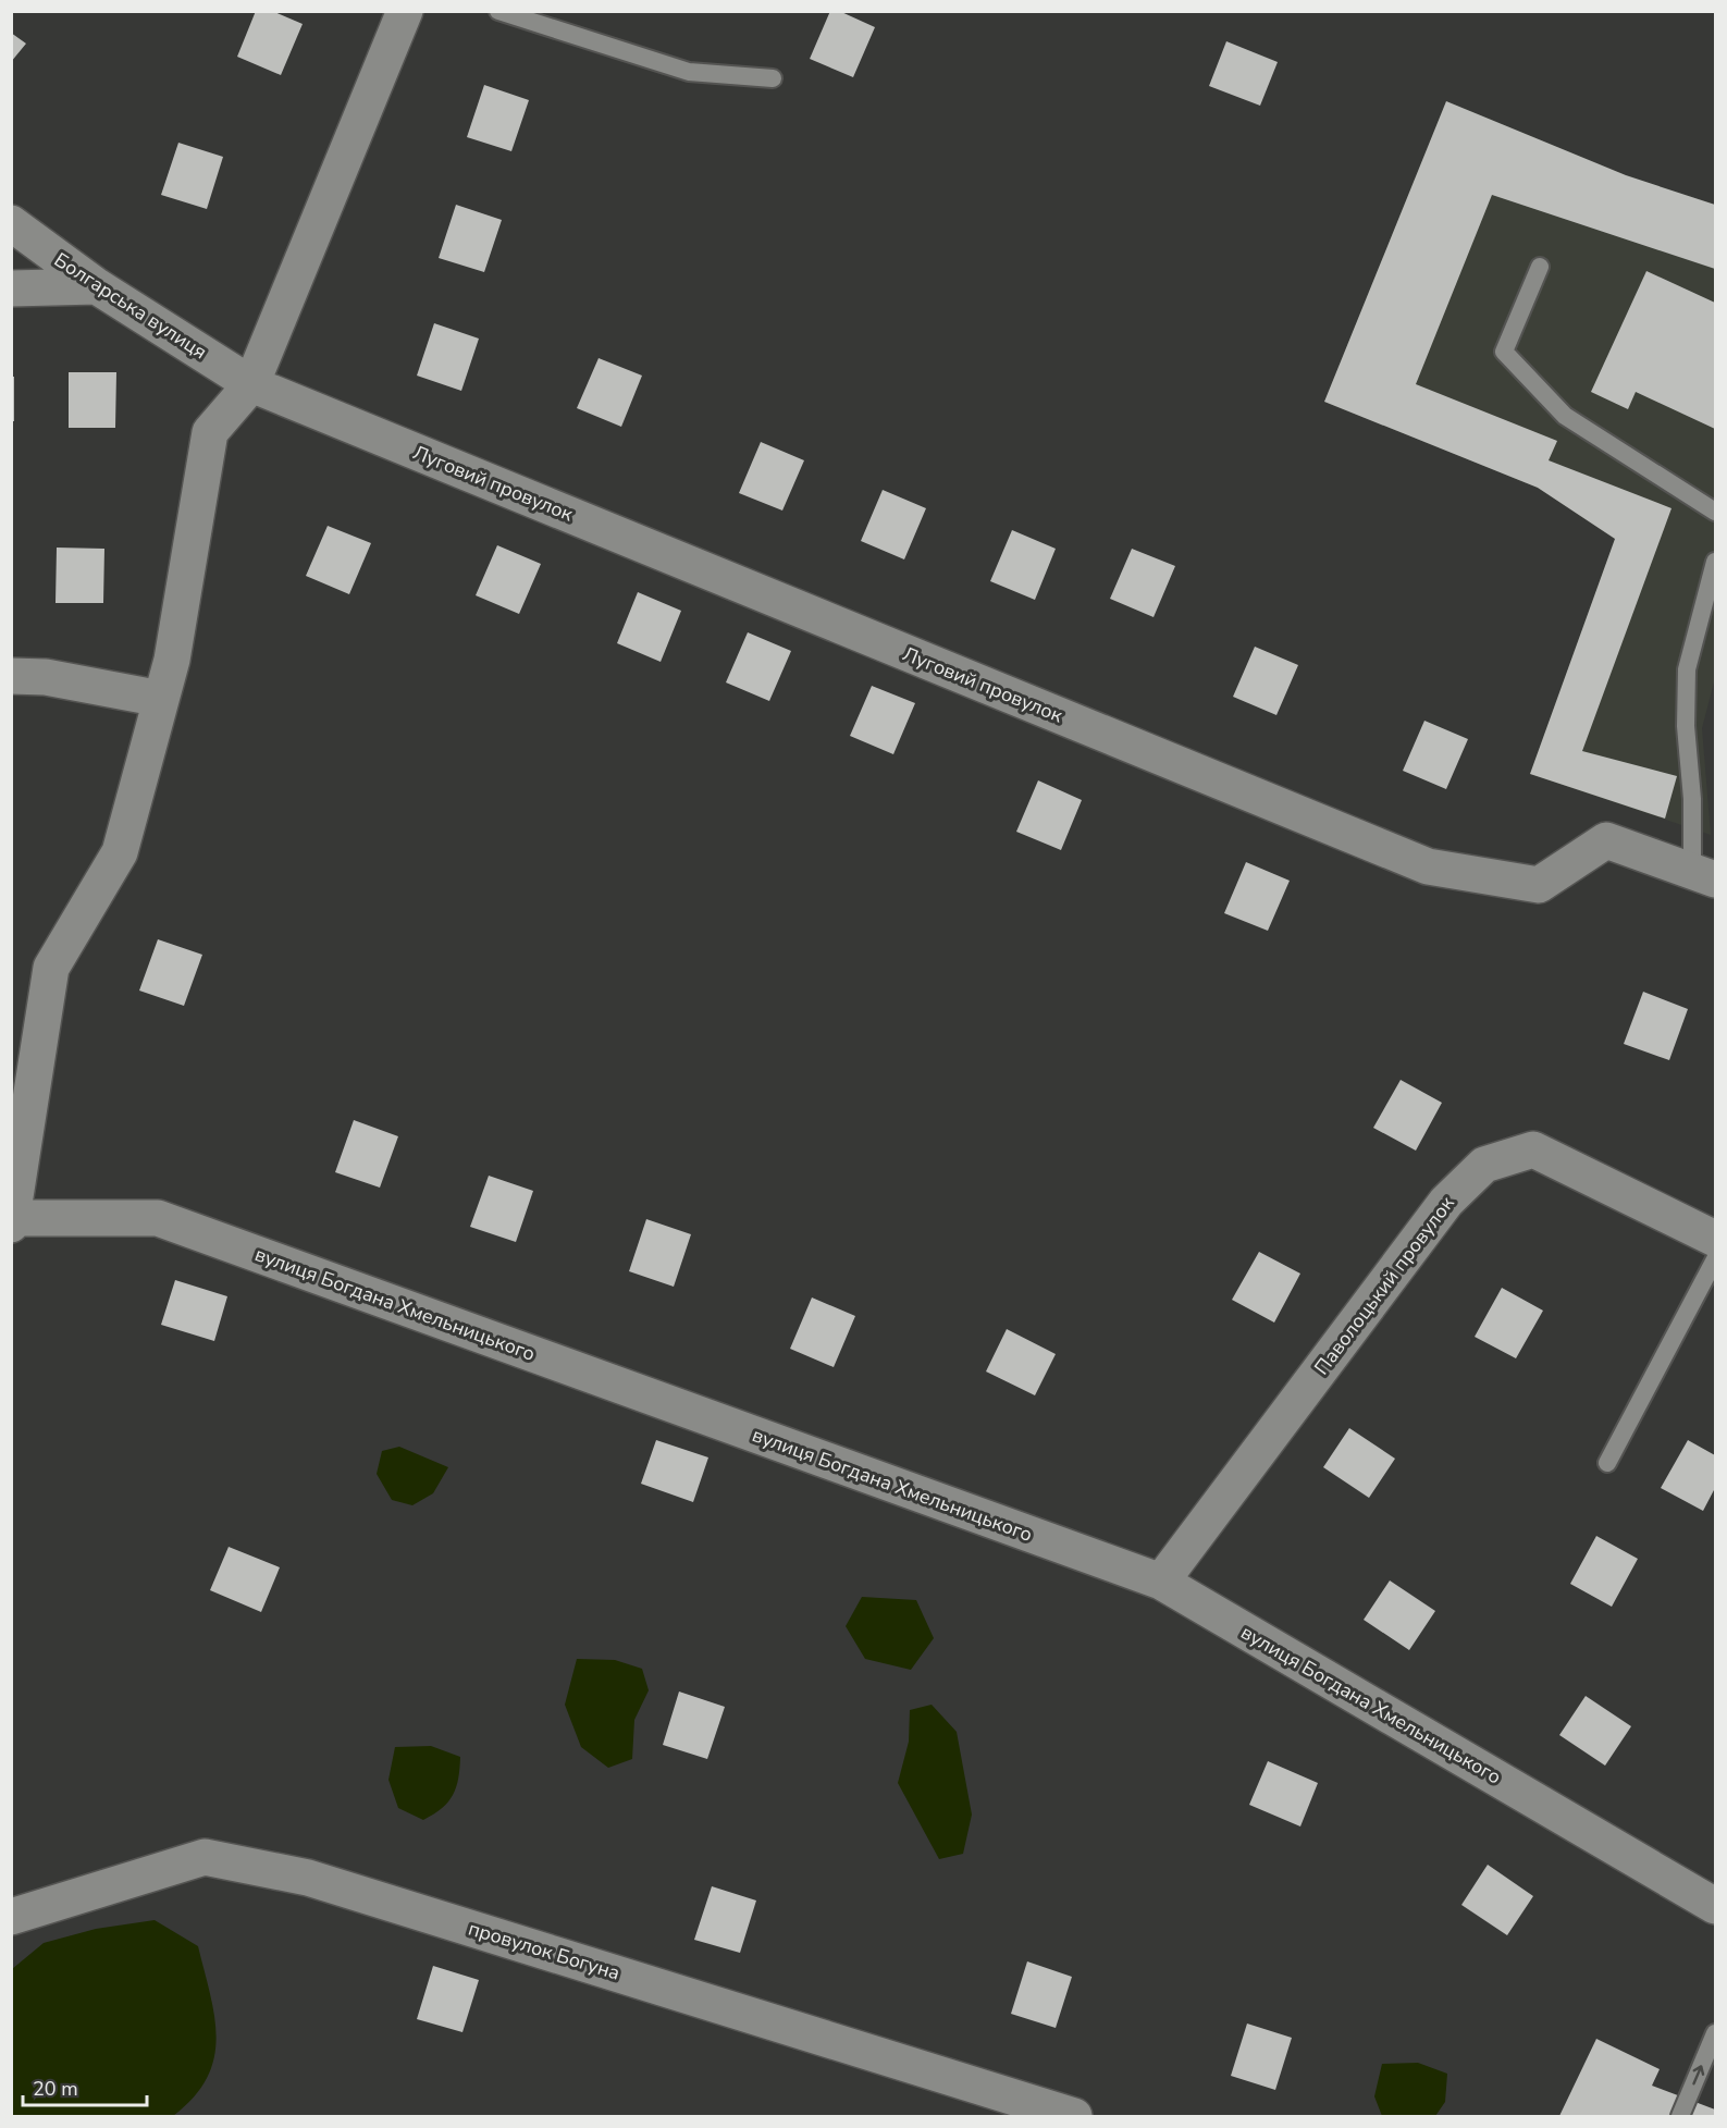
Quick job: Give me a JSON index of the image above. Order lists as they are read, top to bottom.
{
  "streets": {
    "street": [
      "Болгарська вулиця",
      "Луговий провулок",
      "Паволоцький провулок",
      "вулиця Богдана Хмельницького",
      "провулок Богуна"
    ]
  },
  "crossings": [
    ["Болгарська вулиця", "Луговий провулок"],
    ["Паволоцький провулок", "вулиця Богдана Хмельницького"]
  ],
  "scale_bar": "20 m"
}
